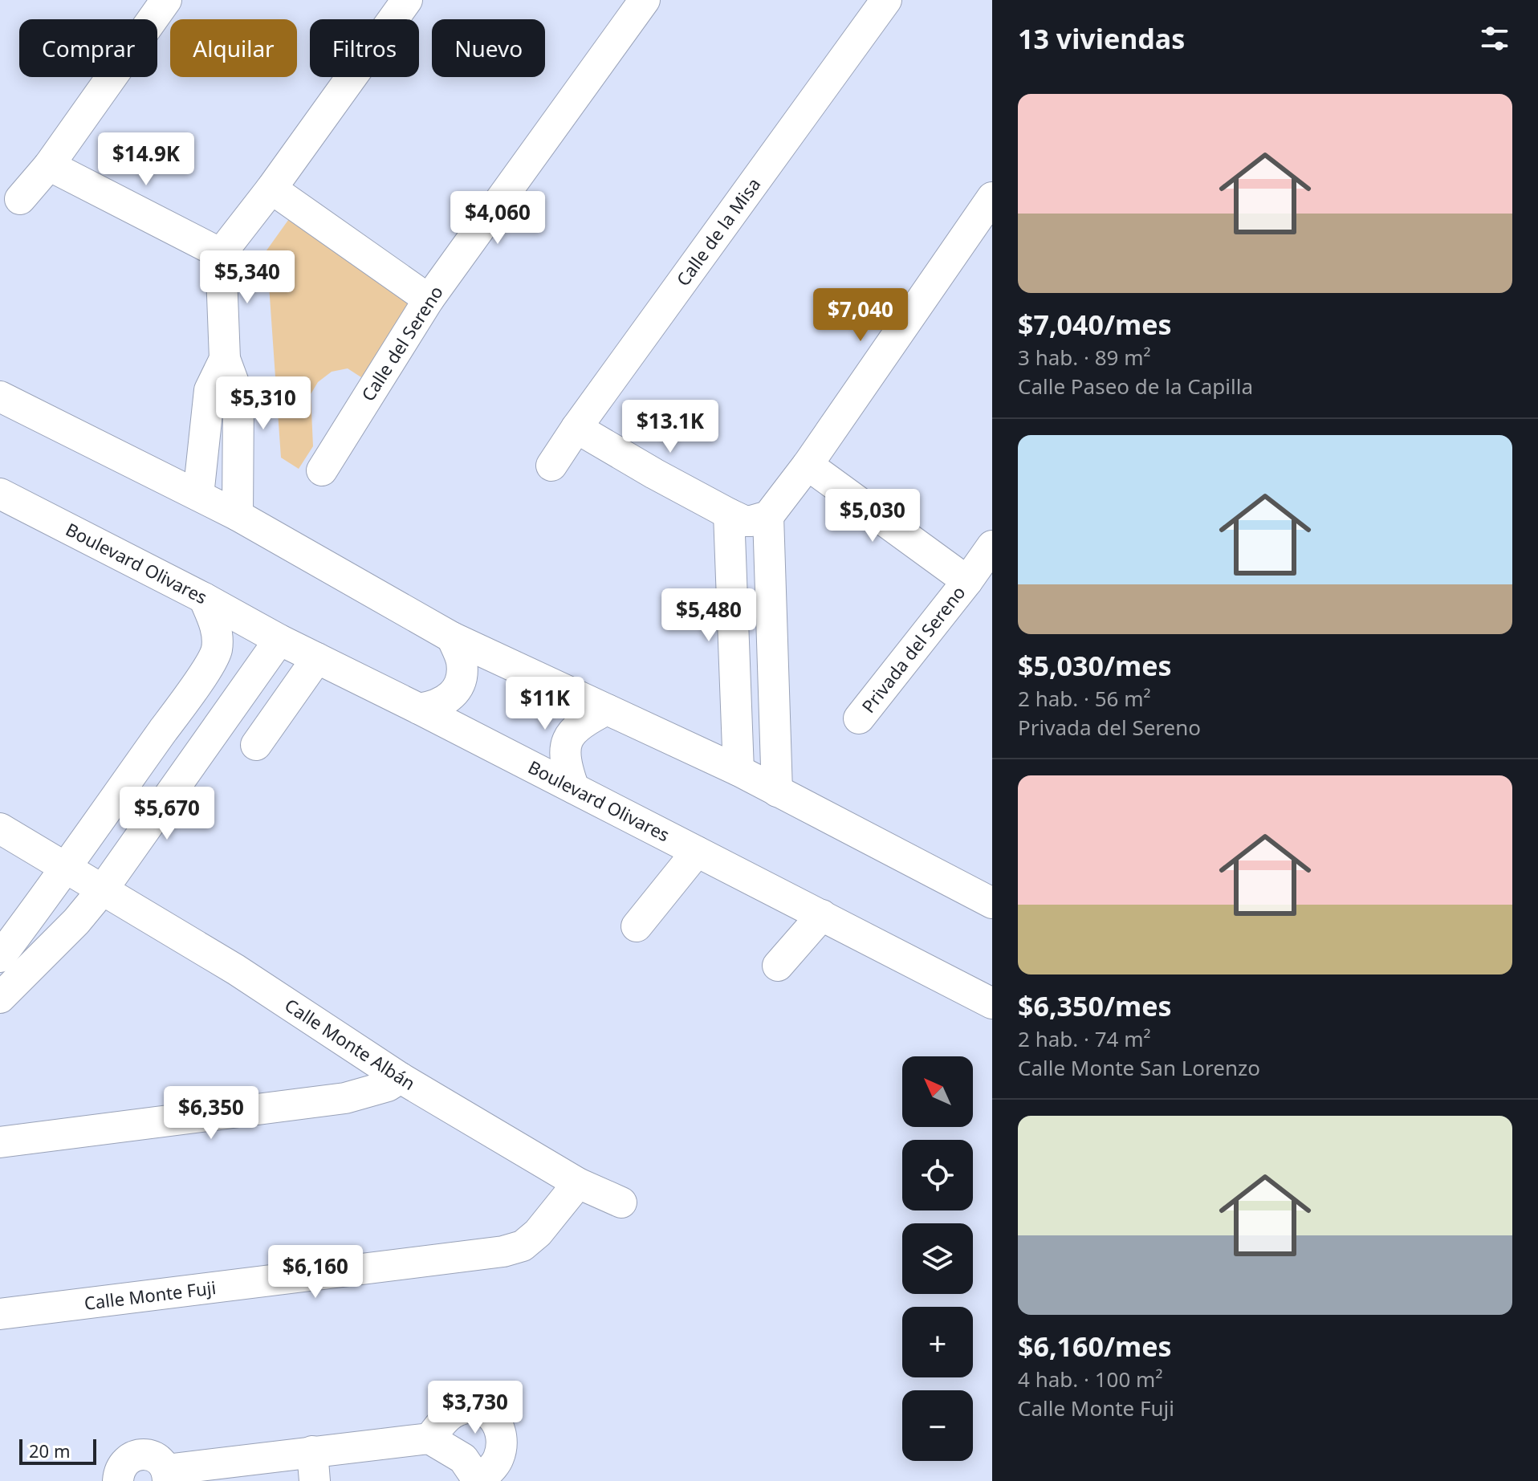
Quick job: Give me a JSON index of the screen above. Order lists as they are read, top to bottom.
{
  "streets": {
    "street": [
      "Calle de la Misa",
      "Calle del Sereno",
      "Boulevard Olivares",
      "Privada del Sereno",
      "Calle Monte Albán",
      "Calle Monte Fuji"
    ]
  },
  "crossings": [
    ["Calle Monte Albán", "Calle Monte Fuji"]
  ],
  "scale_bar": "20 m",
  "north": "top left",
  "page": {
    "heading": "13 viviendas",
    "chip": [
      "Comprar",
      "Alquilar",
      "Filtros",
      "Nuevo"
    ],
    "list": [
      {
        "name": "$7,040/mes",
        "note": "3 hab. · 89 m² · Calle Paseo de la Capilla"
      },
      {
        "name": "$5,030/mes",
        "note": "2 hab. · 56 m² · Privada del Sereno"
      },
      {
        "name": "$6,350/mes",
        "note": "2 hab. · 74 m² · Calle Monte San Lorenzo"
      },
      {
        "name": "$6,160/mes",
        "note": "4 hab. · 100 m² · Calle Monte Fuji"
      }
    ],
    "price": [
      "$14.9K",
      "$4,060",
      "$5,340",
      "$7,040",
      "$5,310",
      "$13.1K",
      "$5,030",
      "$5,480",
      "$11K",
      "$5,670",
      "$6,350",
      "$6,160",
      "$3,730"
    ],
    "map_buttons": ["+", "−"],
    "scale": "20 m"
  }
}
